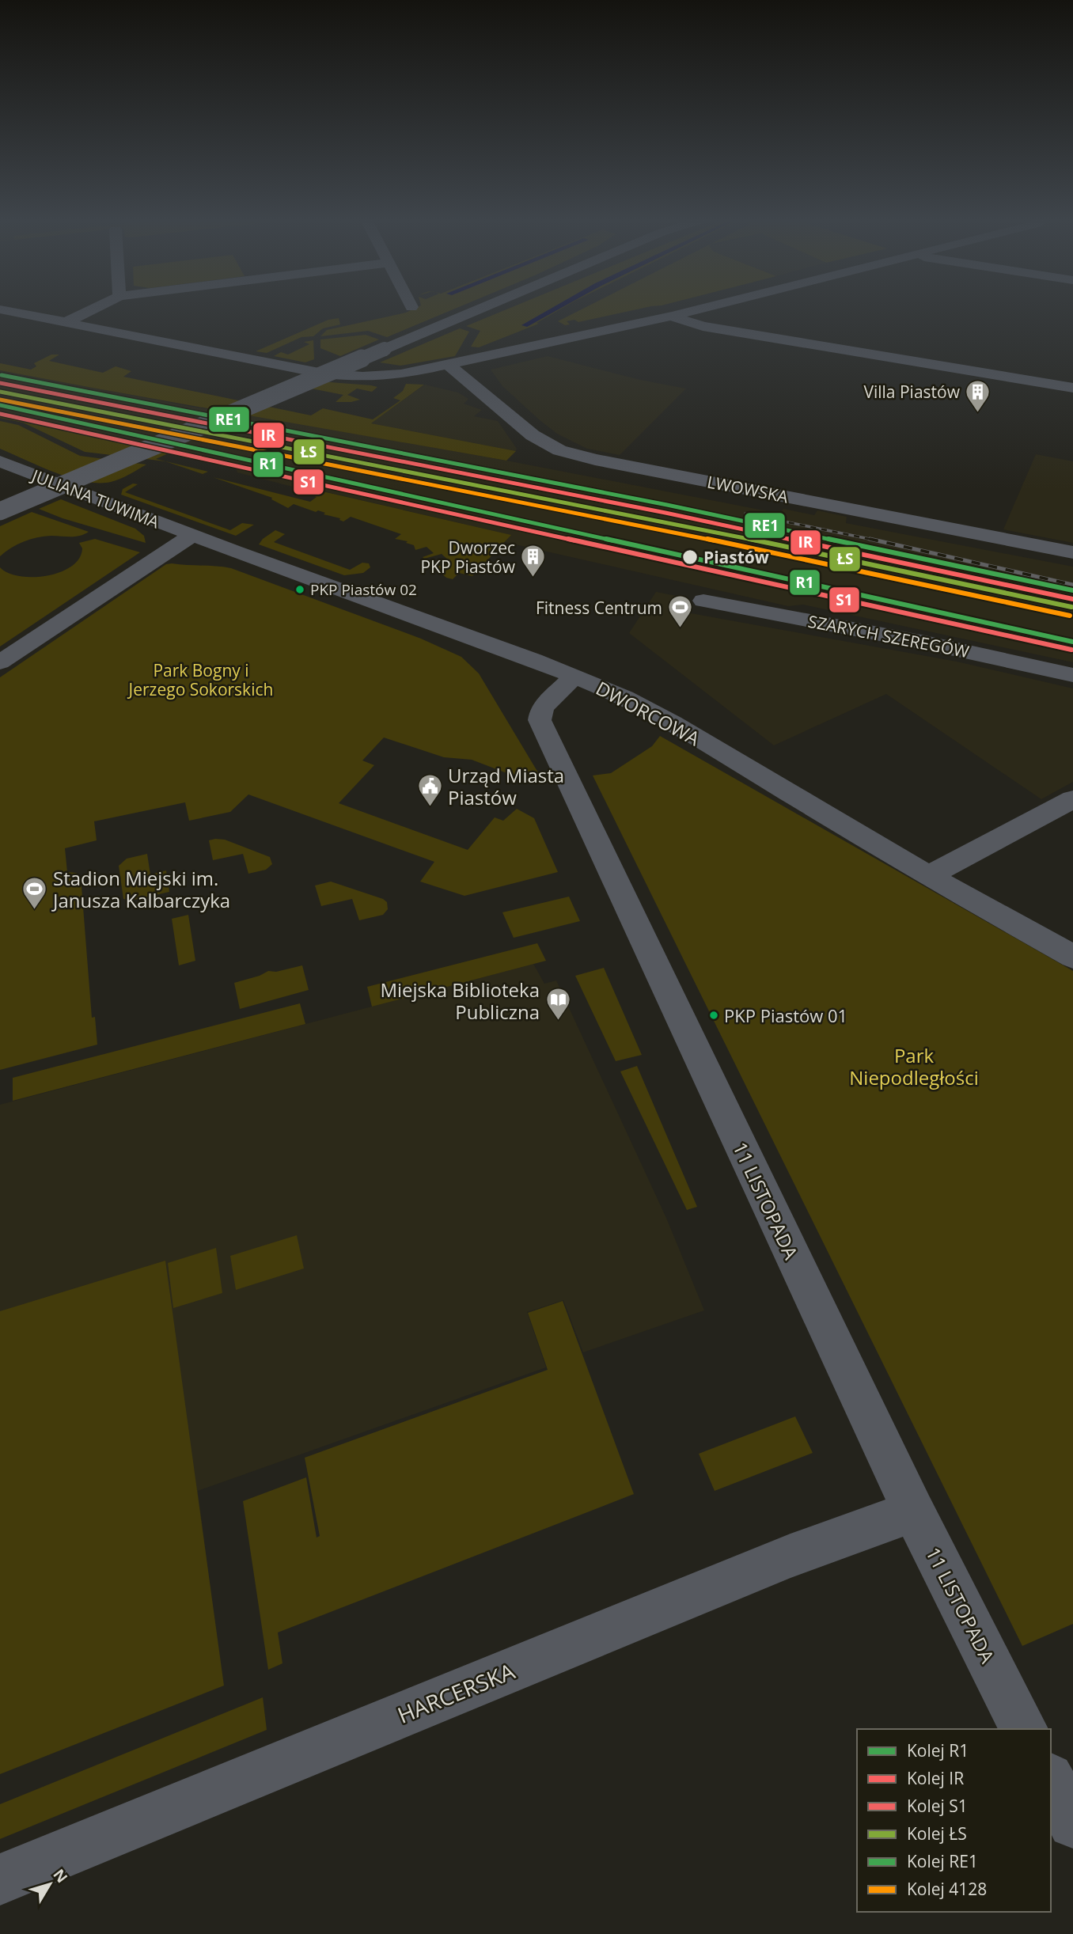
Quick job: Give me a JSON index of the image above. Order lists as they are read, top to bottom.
{
  "streets": {
    "street": [
      "LWOWSKA",
      "JULIANA TUWIMA",
      "SZARYCH SZEREGÓW",
      "DWORCOWA",
      "11 LISTOPADA",
      "HARCERSKA"
    ]
  },
  "crossings": [
    ["JULIANA TUWIMA", "DWORCOWA"],
    ["DWORCOWA", "11 LISTOPADA"],
    ["11 LISTOPADA", "HARCERSKA"]
  ],
  "parks": ["Park Bogny i Jerzego Sokorskich", "Park Niepodległości"],
  "places": {
    "building": ["Villa Piastów", "Dworzec PKP Piastów"],
    "other": ["Piastów", "PKP Piastów 02", "PKP Piastów 01"],
    "sports": ["Fitness Centrum", "Stadion Miejski im. Janusza Kalbarczyka"],
    "public building": ["Urząd Miasta Piastów"],
    "library": ["Miejska Biblioteka Publiczna"]
  },
  "lines": [
    "rail line RE1",
    "rail line IR",
    "rail line ŁS",
    "rail line 4128",
    "rail line R1",
    "rail line S1"
  ],
  "legend": [
    "Kolej R1",
    "Kolej IR",
    "Kolej S1",
    "Kolej ŁS",
    "Kolej RE1",
    "Kolej 4128"
  ],
  "north": "top right"
}
